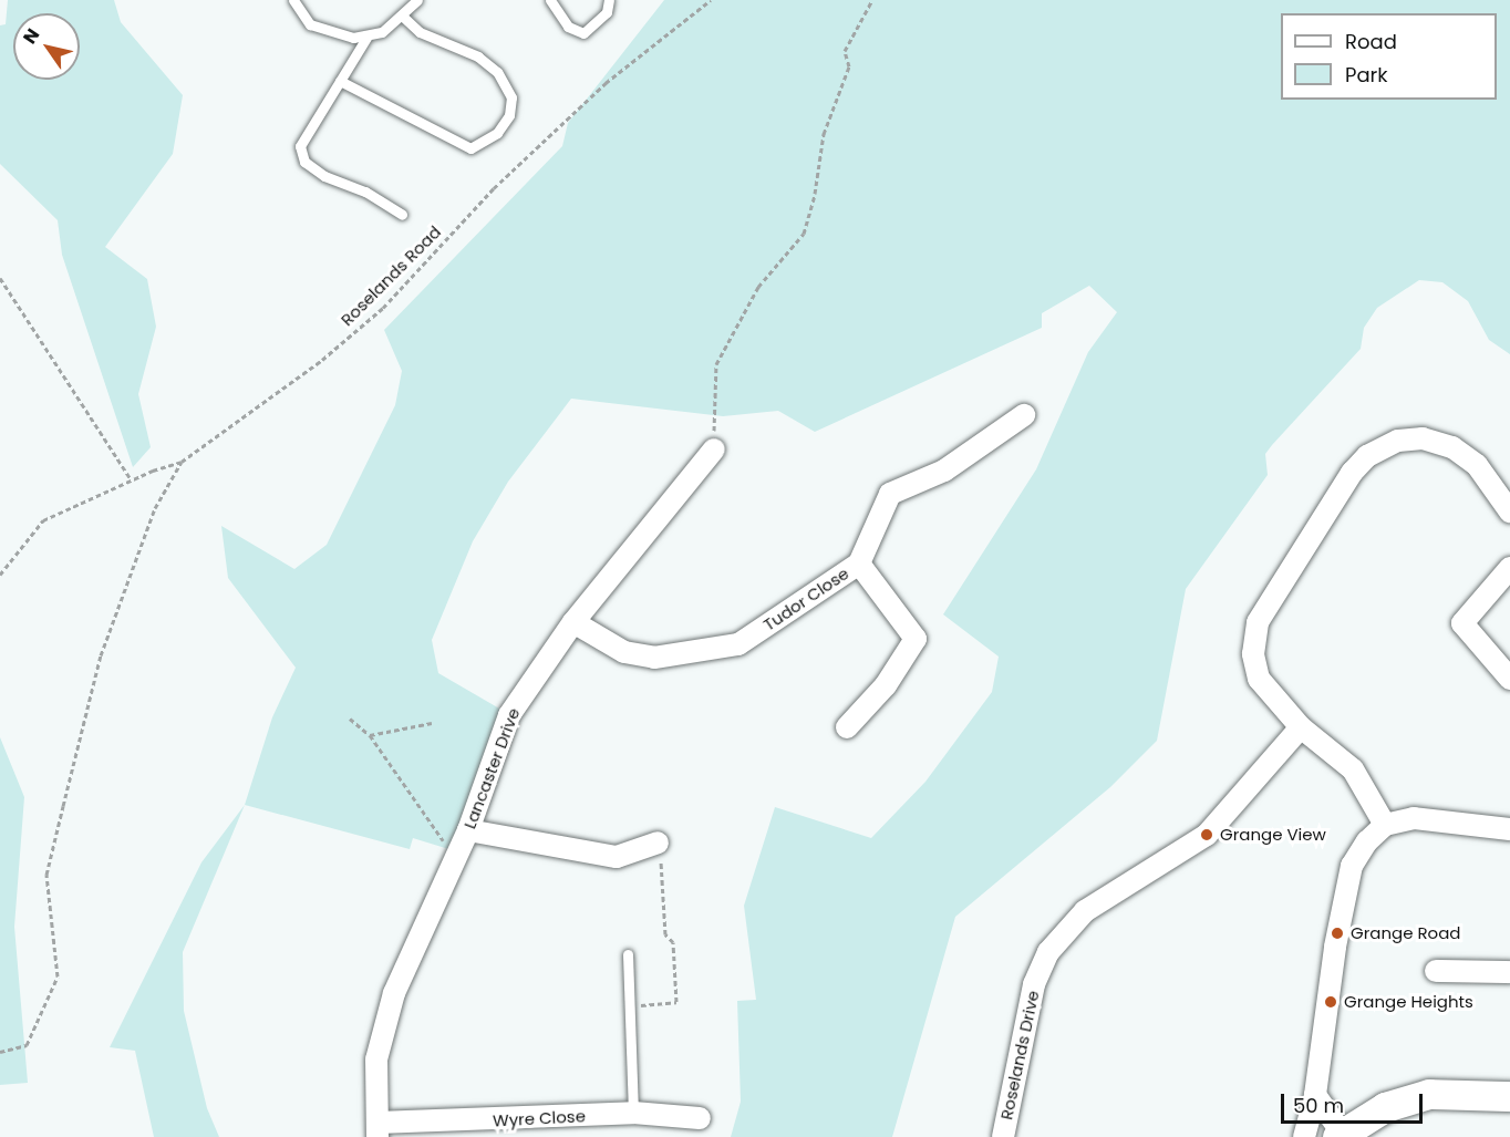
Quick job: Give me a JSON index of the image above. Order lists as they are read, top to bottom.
{
  "streets": {
    "street": [
      "Tudor Close",
      "Lancaster Drive",
      "Roselands Drive",
      "Wyre Close"
    ],
    "path": ["Roselands Road"]
  },
  "crossings": [
    ["Tudor Close", "Lancaster Drive"],
    ["Lancaster Drive", "Wyre Close"]
  ],
  "places": ["Grange View", "Grange Road", "Grange Heights"],
  "legend": ["Road", "Park"],
  "scale_bar": "50 m",
  "north": "top left"
}
